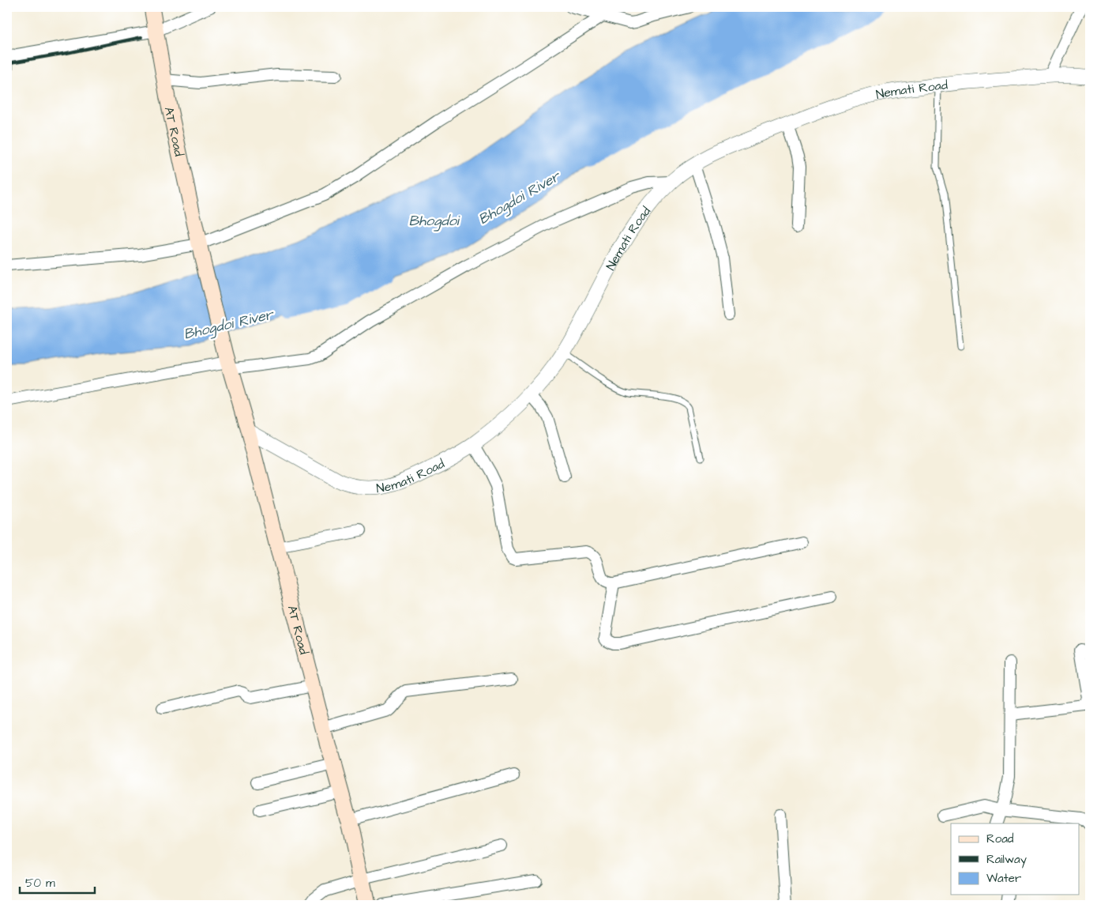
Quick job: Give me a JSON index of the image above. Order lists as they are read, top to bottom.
{
  "streets": {
    "main road": ["AT Road"],
    "street": ["Nemati Road"]
  },
  "crossings": [
    ["Nemati Road", "AT Road"]
  ],
  "water": ["Bhogdoi River", "Bhogdoi"],
  "legend": ["Road", "Railway", "Water"],
  "scale_bar": "50 m"
}
